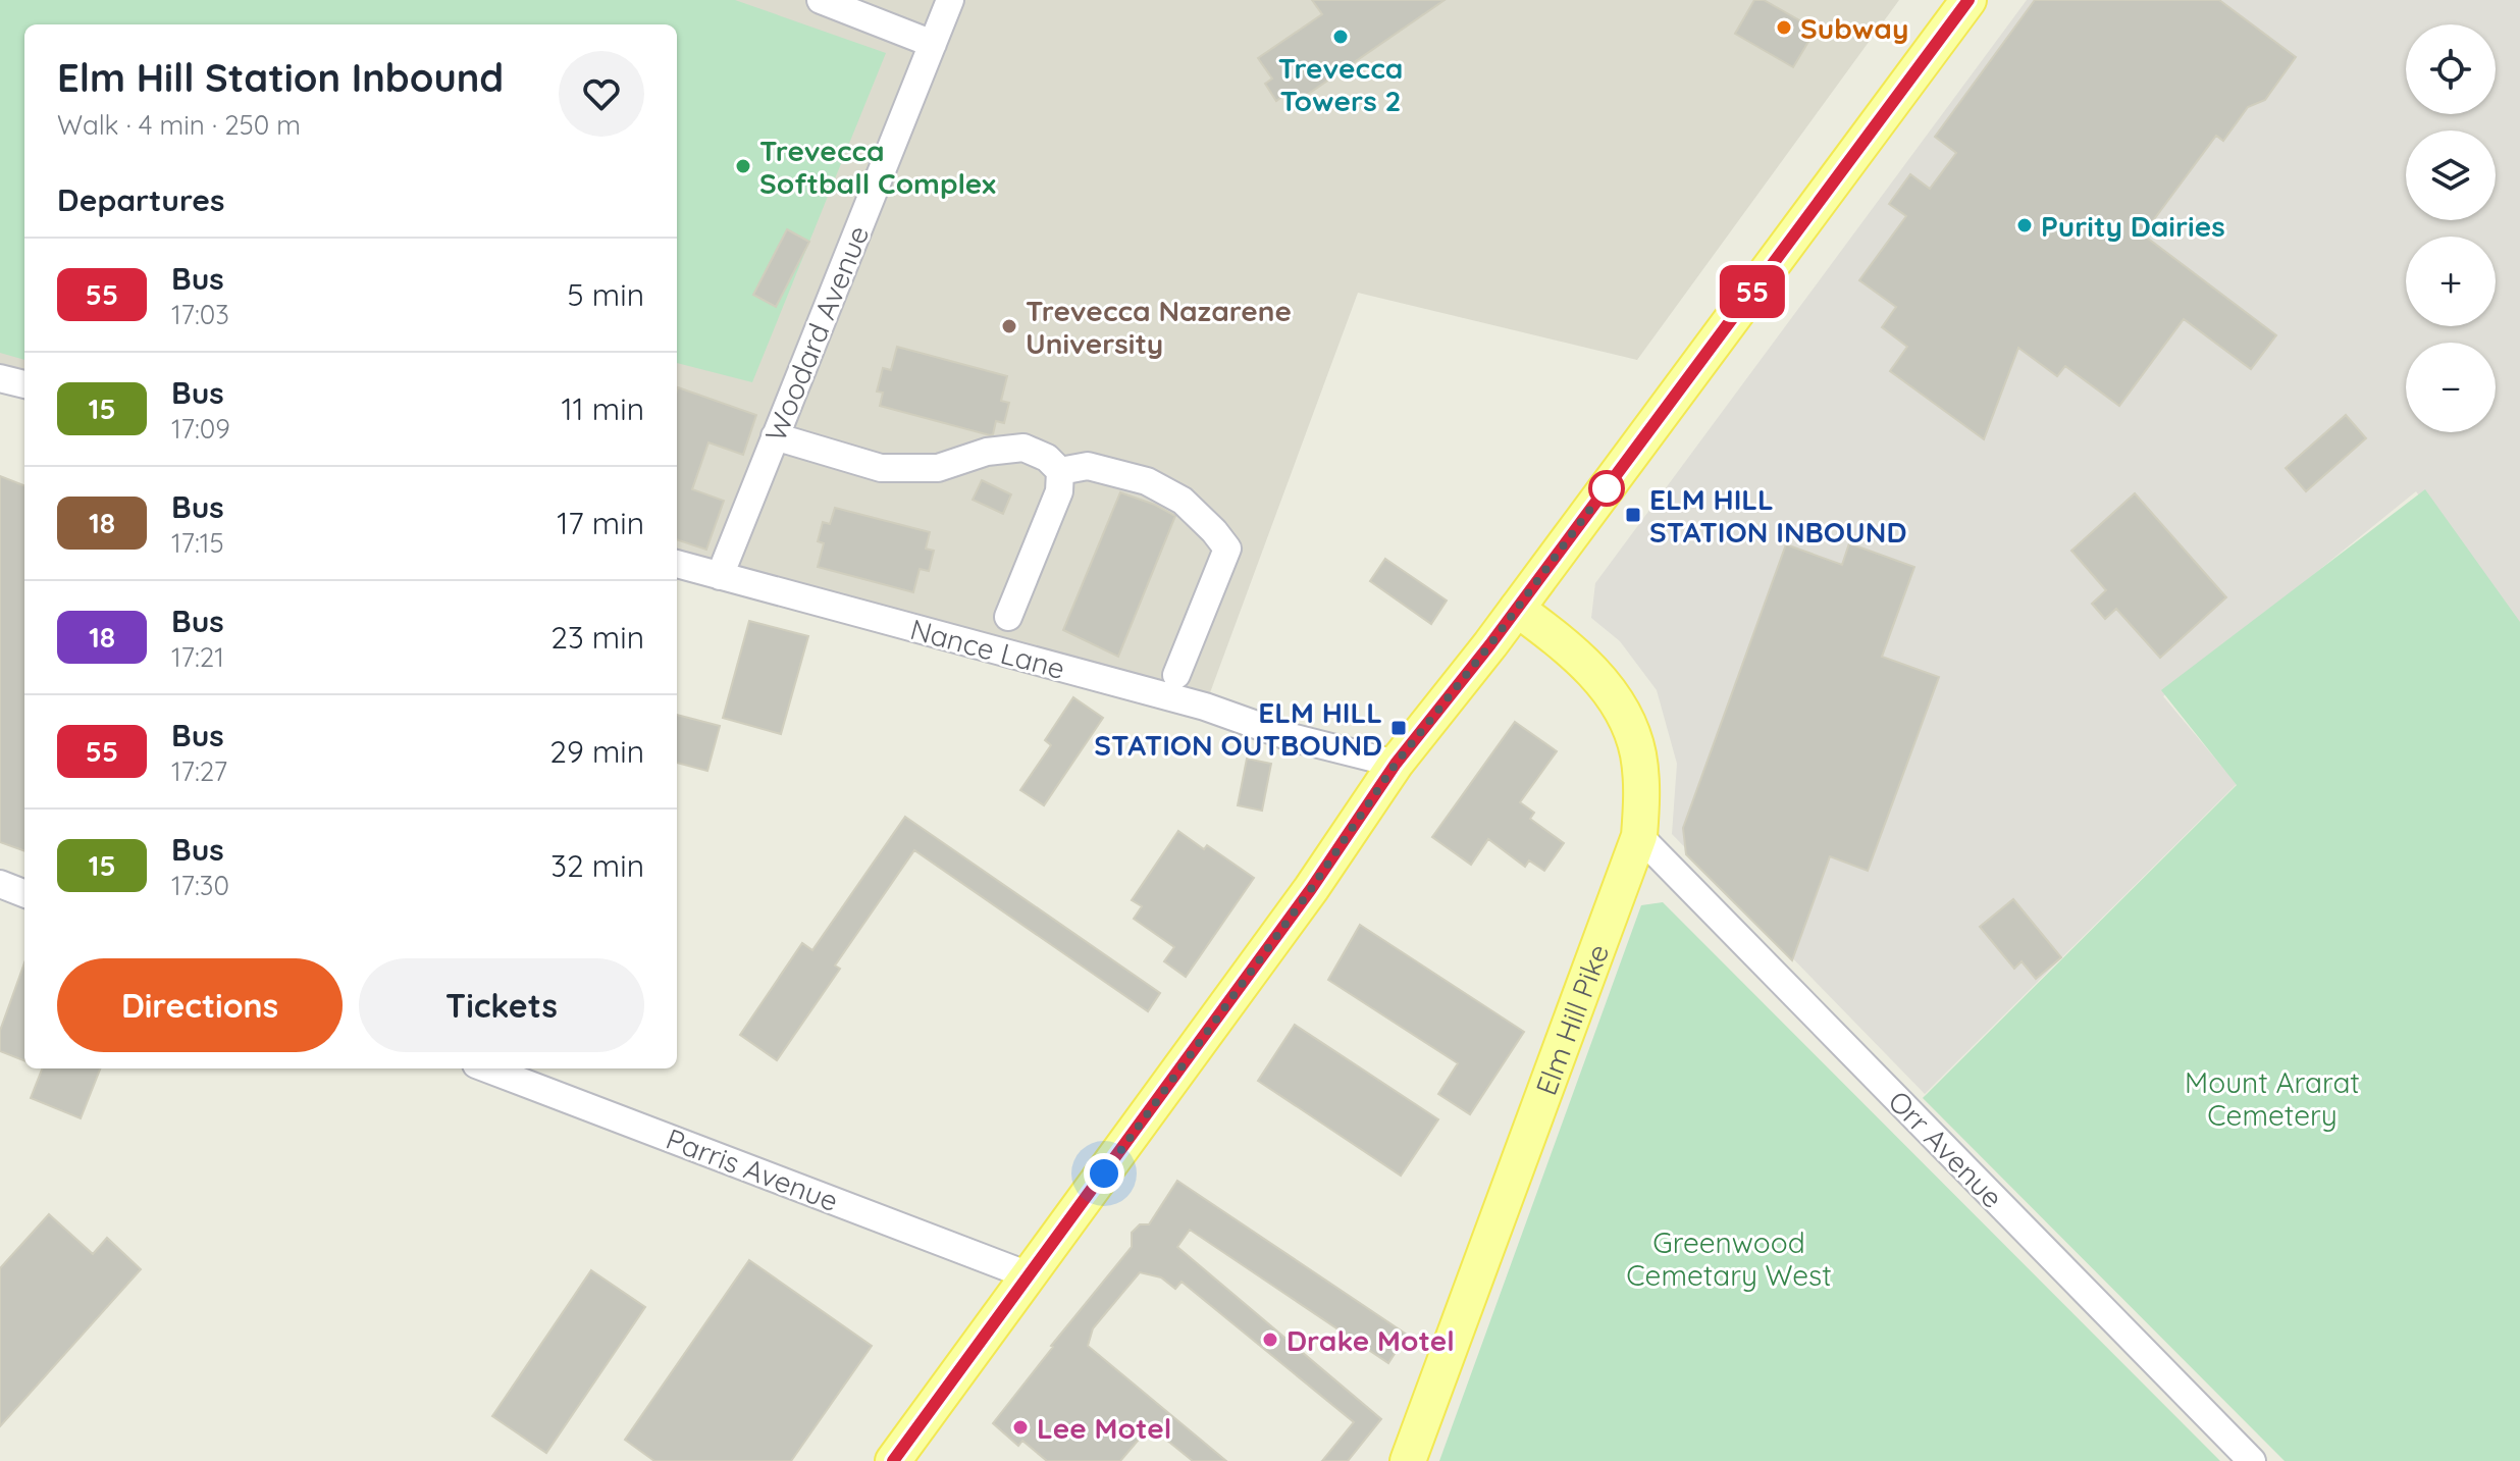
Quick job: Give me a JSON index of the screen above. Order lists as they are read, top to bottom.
{
  "streets": {
    "main road": ["Elm Hill Pike"],
    "street": [
      "Woodard Avenue",
      "Nance Lane",
      "Orr Avenue",
      "Parris Avenue"
    ]
  },
  "crossings": [
    ["Woodard Avenue", "Nance Lane"],
    ["Elm Hill Pike", "Orr Avenue"]
  ],
  "parks": ["Mount Ararat Cemetery", "Greenwood Cemetary West"],
  "places": {
    "other": [
      "Subway",
      "Trevecca Towers 2",
      "Trevecca Softball Complex",
      "Purity Dairies",
      "Trevecca Nazarene University",
      "Drake Motel",
      "Lee Motel"
    ],
    "transit": ["ELM HILL STATION INBOUND", "ELM HILL STATION OUTBOUND"]
  },
  "lines": ["bus line 55"],
  "page": {
    "on_map": "55",
    "map_buttons": ["+", "−"],
    "heading": [
      ["Elm Hill Station Inbound", "Walk · 4 min · 250 m"],
      "Departures"
    ],
    "list": [
      {
        "mark": "55",
        "name": "Bus",
        "note": "17:03",
        "value": "5 min"
      },
      {
        "mark": "15",
        "name": "Bus",
        "note": "17:09",
        "value": "11 min"
      },
      {
        "mark": "18",
        "name": "Bus",
        "note": "17:15",
        "value": "17 min"
      },
      {
        "mark": "18",
        "name": "Bus",
        "note": "17:21",
        "value": "23 min"
      },
      {
        "mark": "55",
        "name": "Bus",
        "note": "17:27",
        "value": "29 min"
      },
      {
        "mark": "15",
        "name": "Bus",
        "note": "17:30",
        "value": "32 min"
      }
    ],
    "buttons": ["Directions", "Tickets"]
  }
}
